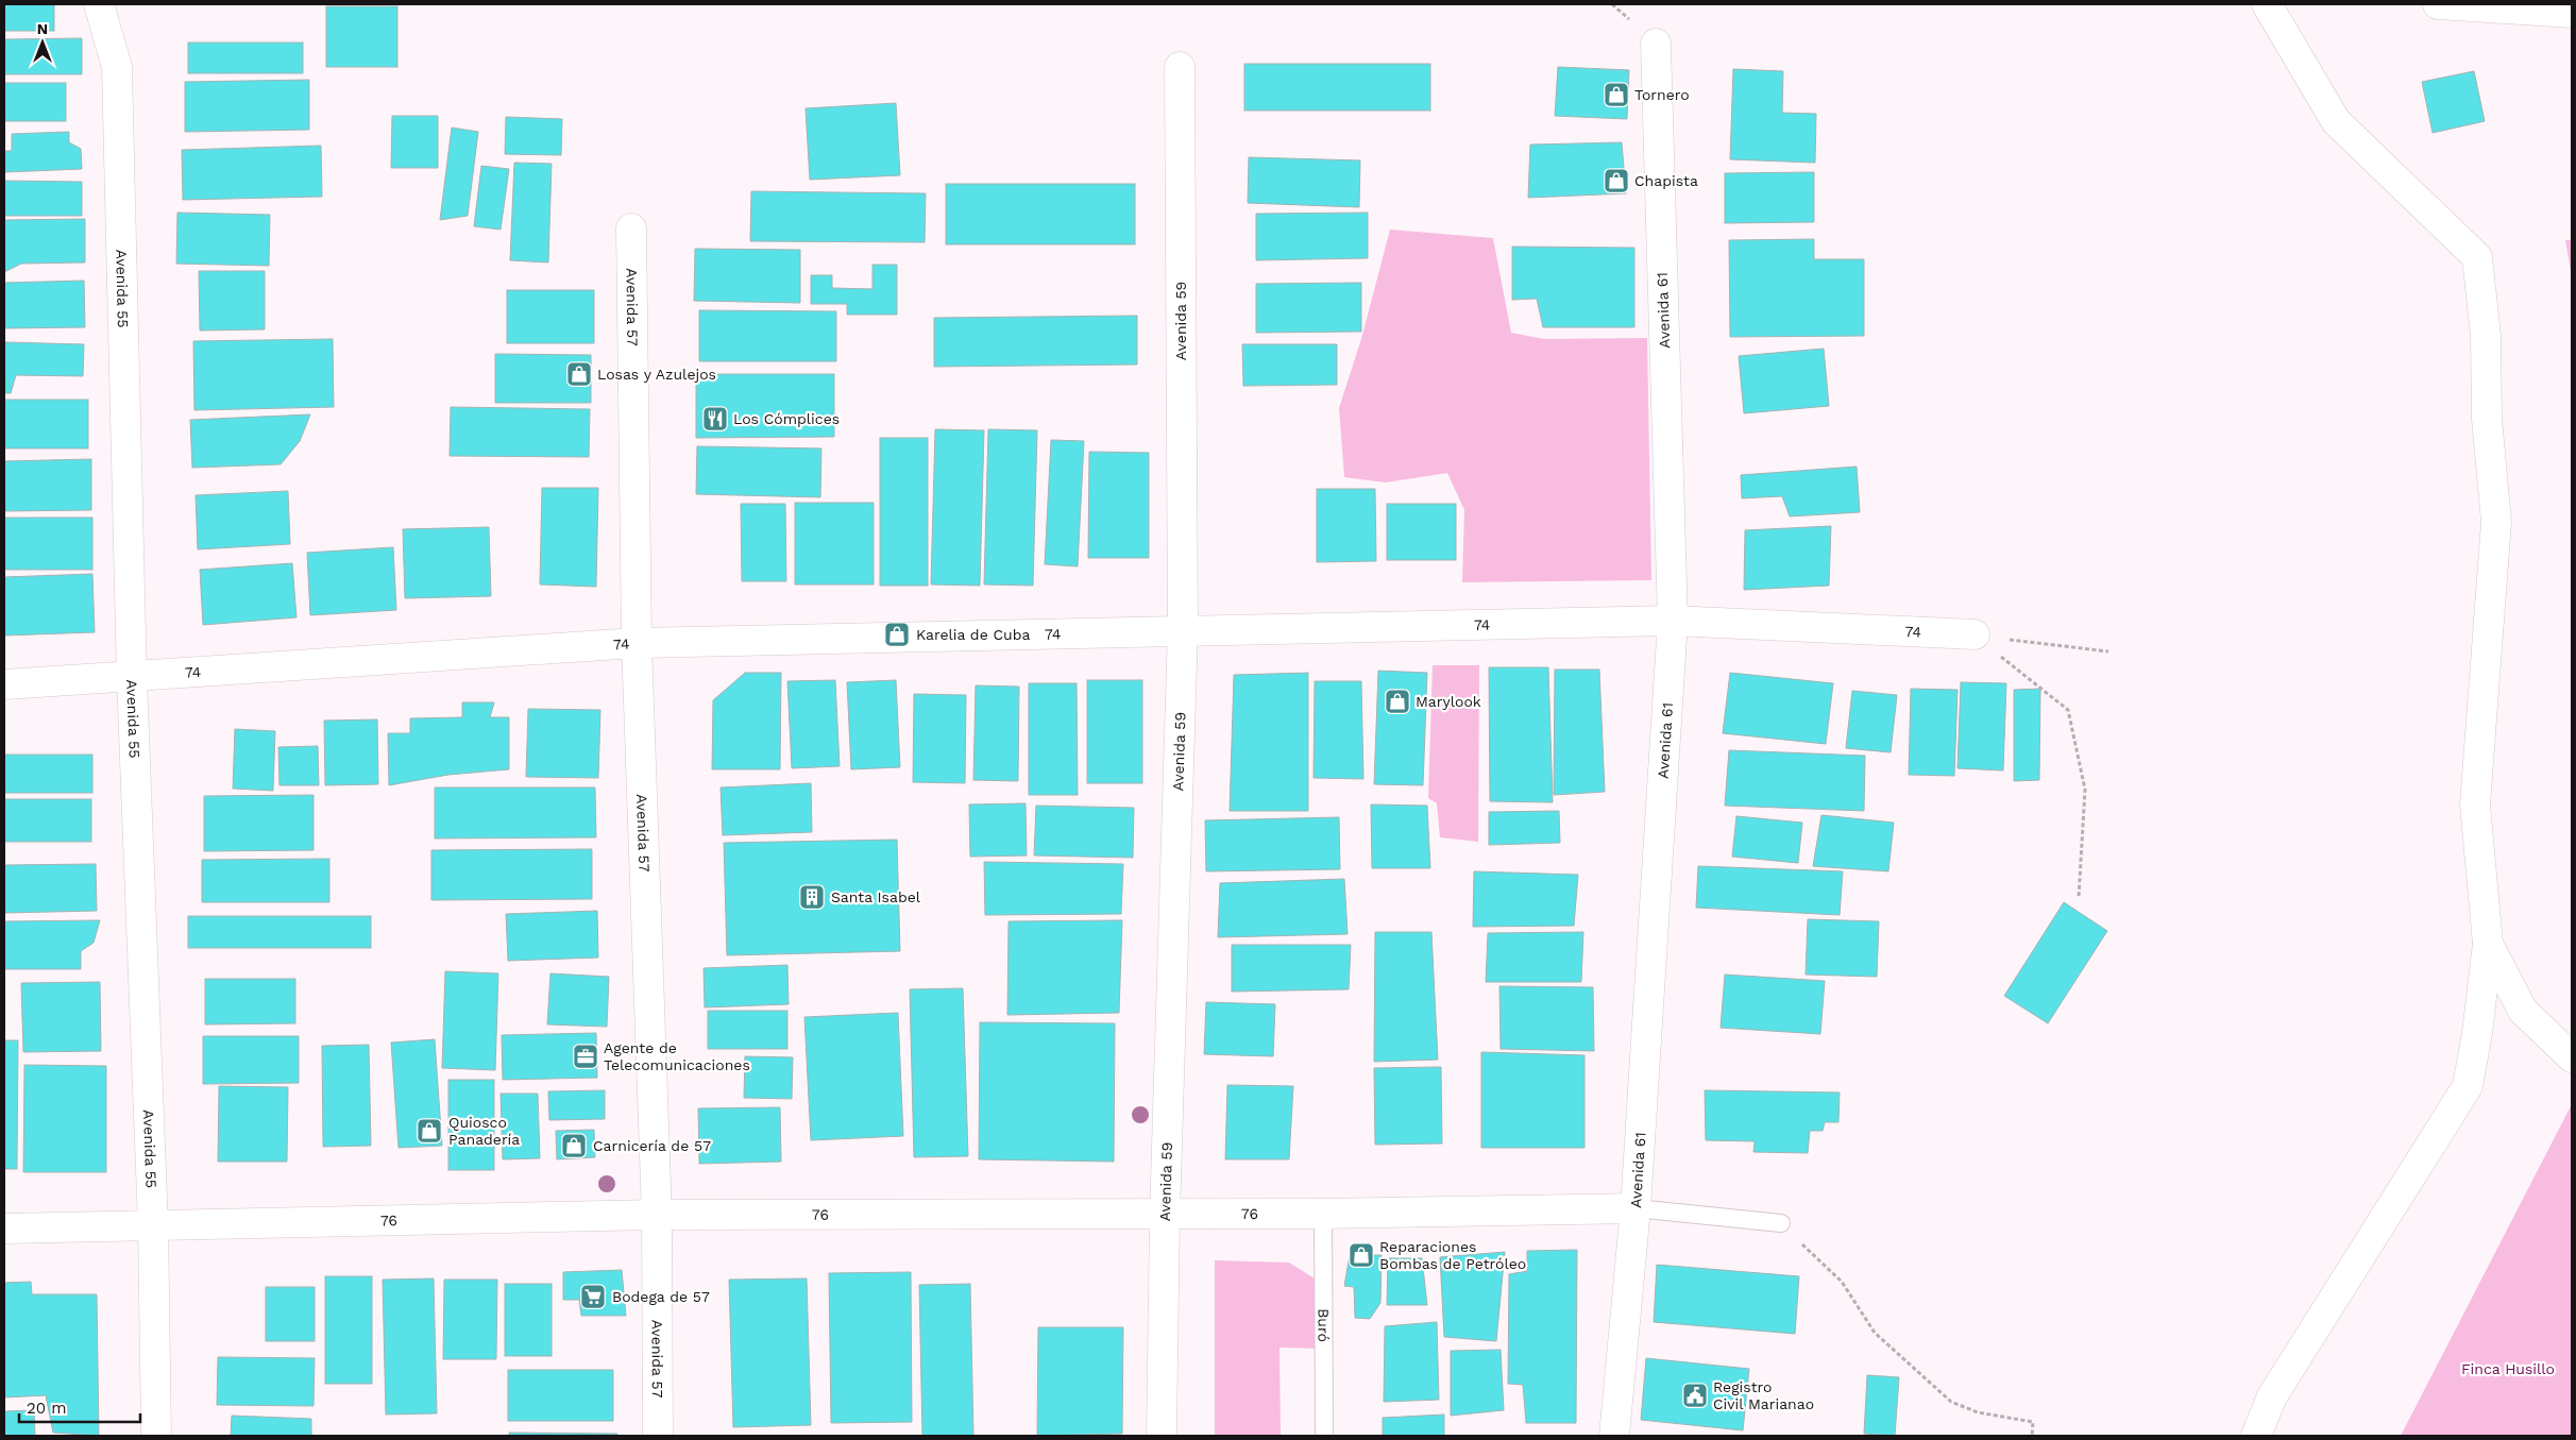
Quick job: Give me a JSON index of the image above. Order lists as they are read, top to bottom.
{
  "streets": {
    "street": [
      "Avenida 55",
      "Avenida 57",
      "Avenida 61",
      "Avenida 59",
      "74",
      "76"
    ],
    "lane": ["Buró"]
  },
  "crossings": [
    ["Avenida 55", "74"],
    ["Avenida 55", "76"],
    ["Avenida 57", "74"],
    ["Avenida 57", "76"],
    ["Avenida 61", "74"],
    ["Avenida 61", "76"],
    ["Avenida 59", "74"],
    ["Avenida 59", "76"],
    ["76", "Buró"]
  ],
  "parks": ["Finca Husillo"],
  "places": {
    "shop": [
      "Tornero",
      "Chapista",
      "Losas y Azulejos",
      "Karelia de Cuba",
      "Marylook",
      "Quiosco Panadería",
      "Carnicería de 57",
      "Reparaciones Bombas de Petróleo"
    ],
    "restaurant": ["Los Cómplices"],
    "building": ["Santa Isabel"],
    "office": ["Agente de Telecomunicaciones"],
    "supermarket": ["Bodega de 57"],
    "public building": ["Registro Civil Marianao"]
  },
  "scale_bar": "20 m",
  "north": "top"
}
